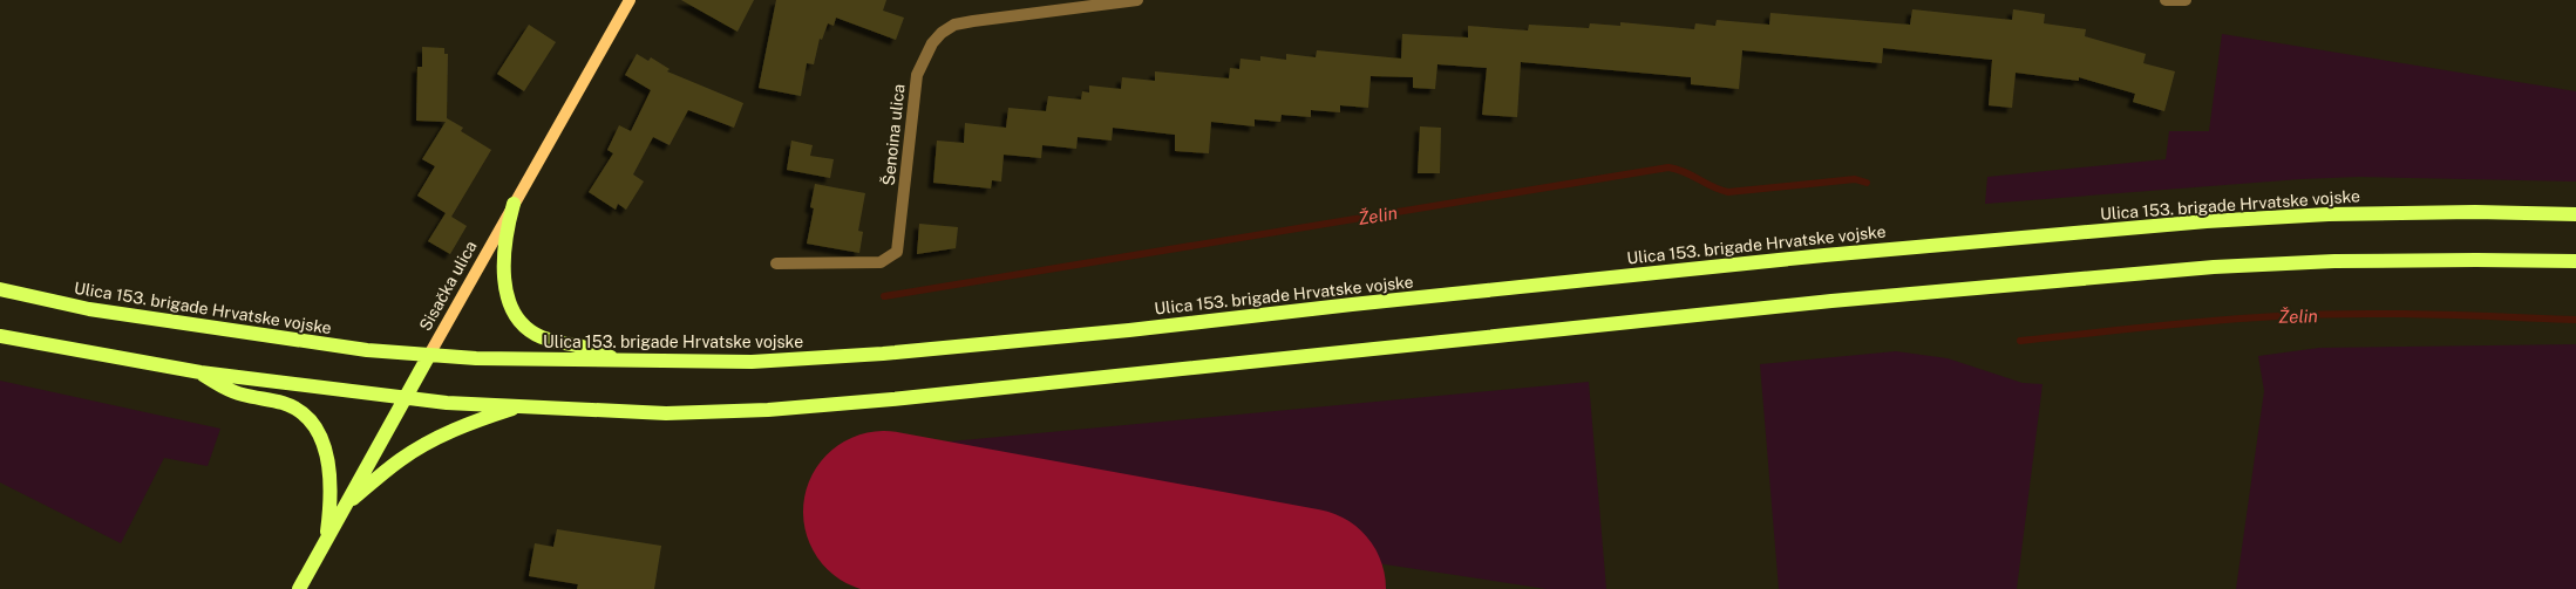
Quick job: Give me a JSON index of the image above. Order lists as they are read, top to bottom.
{
  "streets": {
    "main road": ["Ulica 153. brigade Hrvatske vojske", "Sisačka ulica"],
    "street": ["Šenoina ulica"]
  },
  "crossings": [
    ["Ulica 153. brigade Hrvatske vojske", "Sisačka ulica"]
  ],
  "water": ["Želin"]
}
